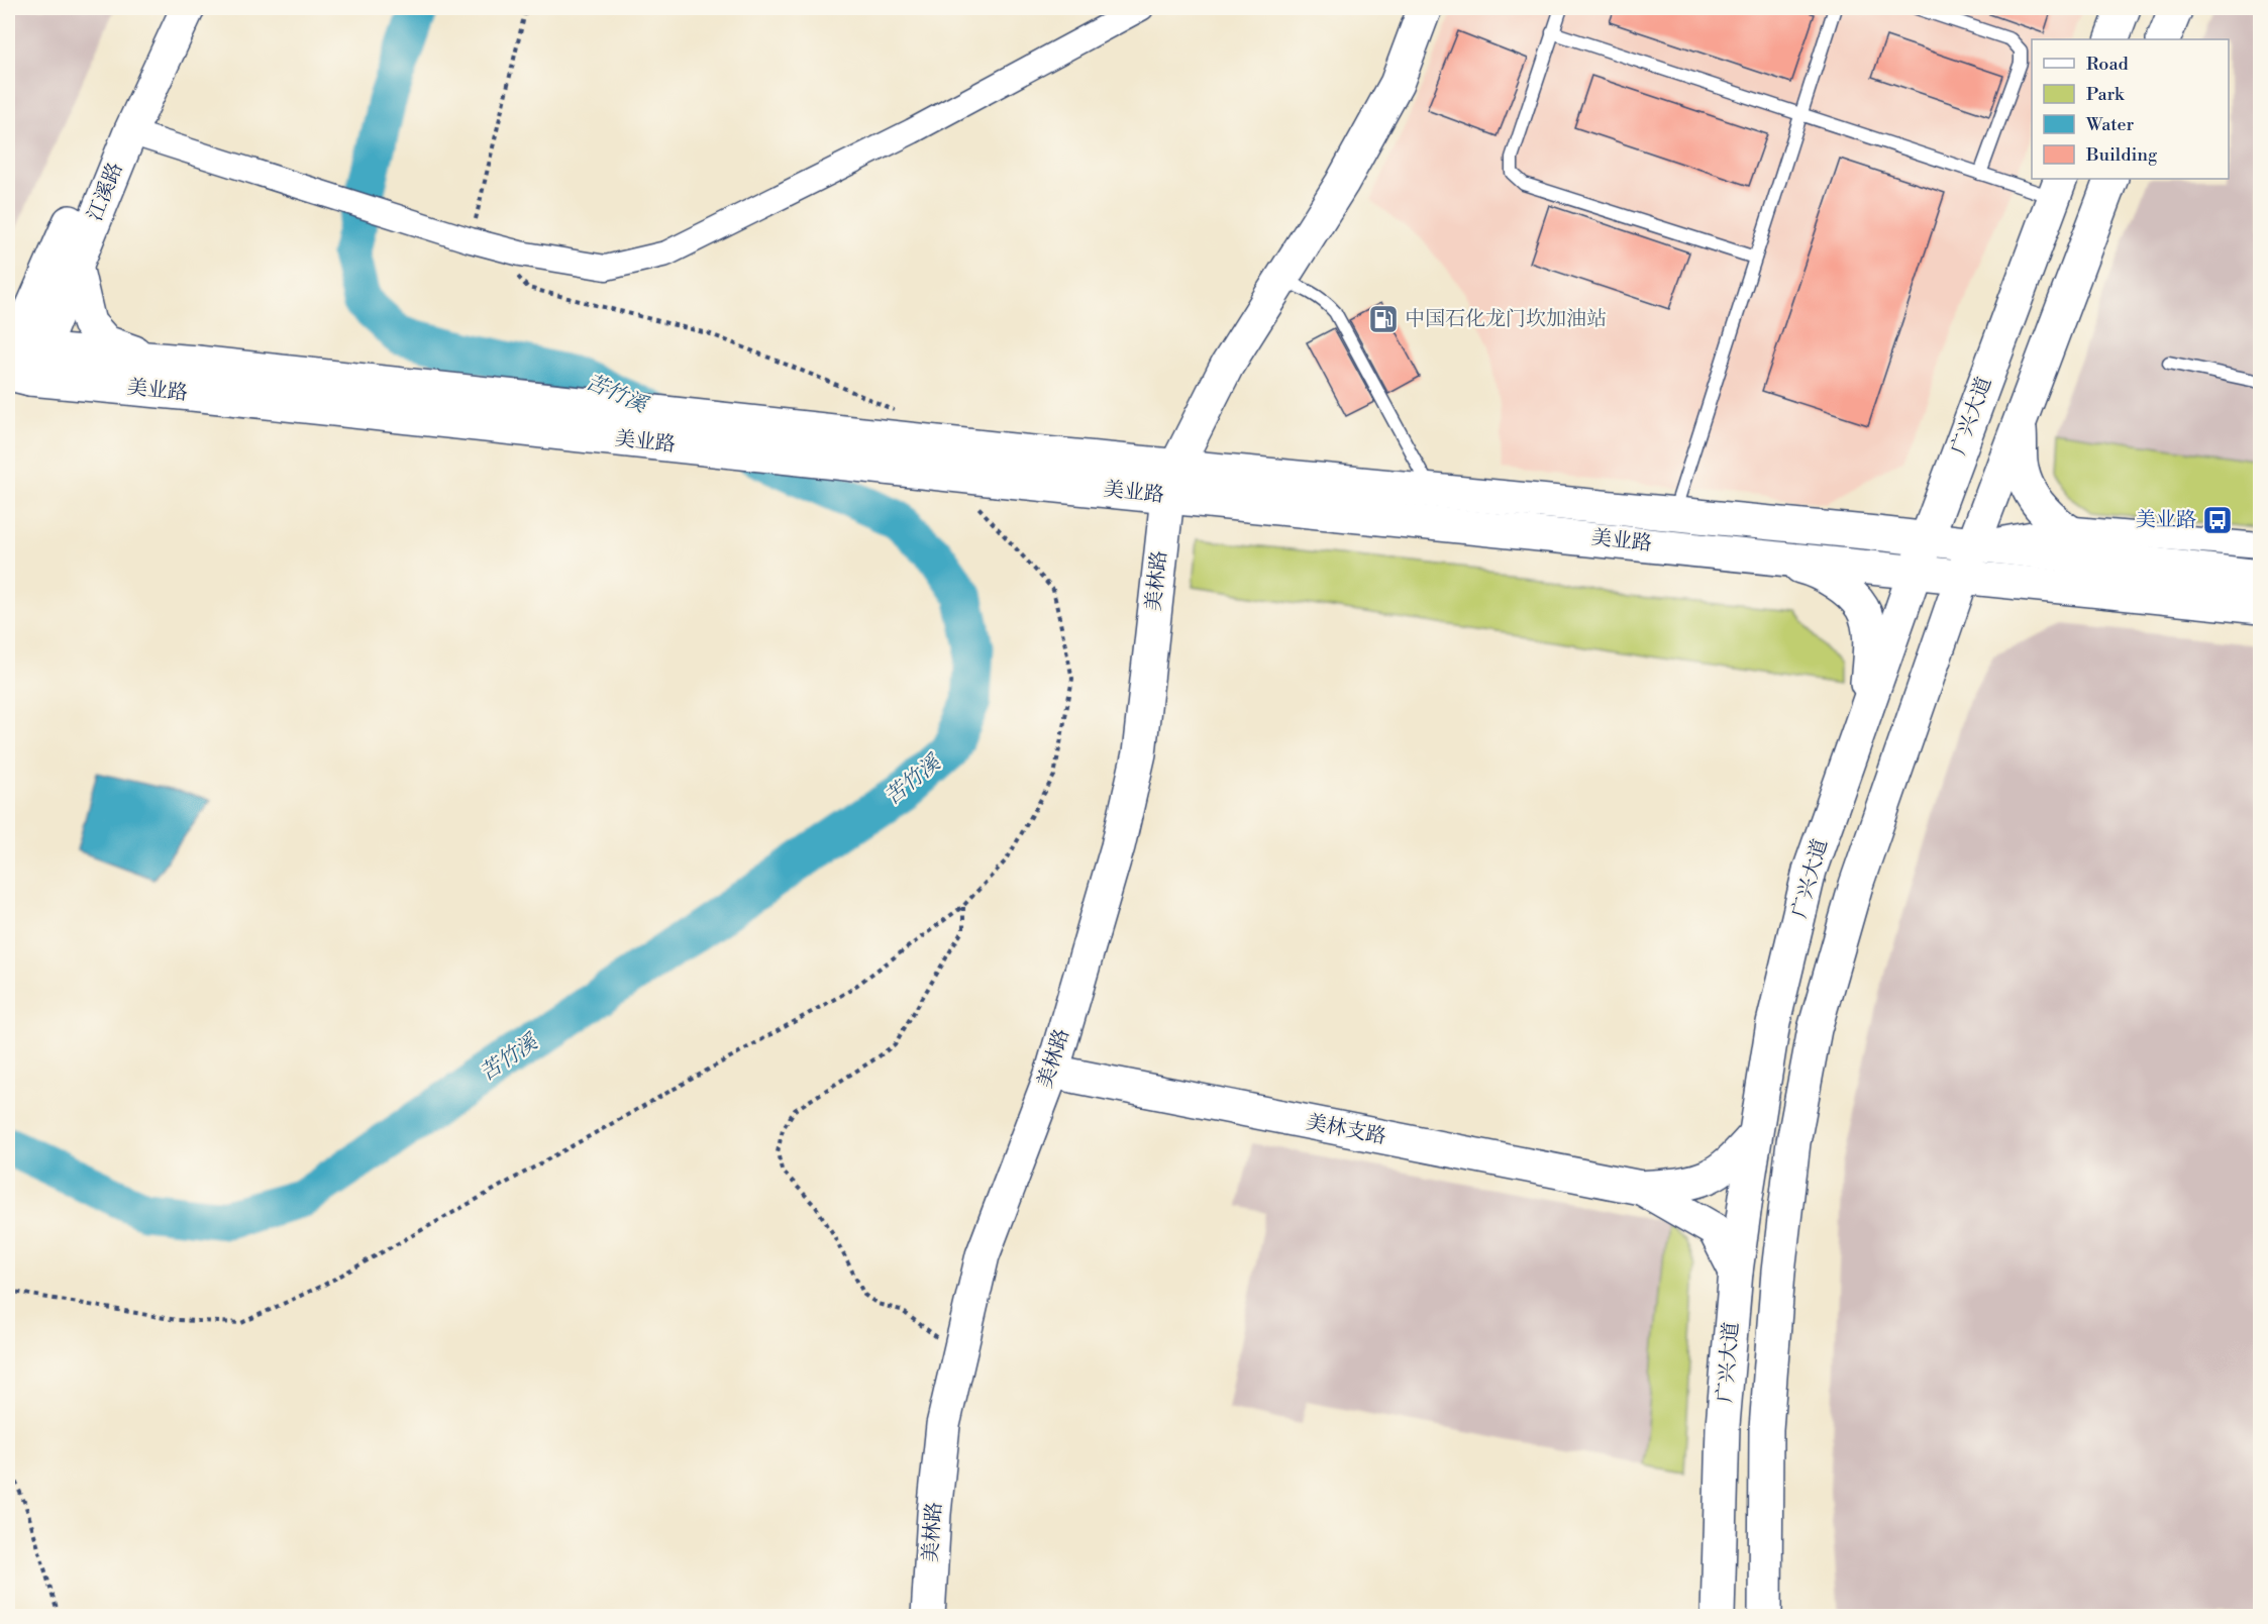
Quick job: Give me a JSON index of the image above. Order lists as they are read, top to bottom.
{
  "streets": {
    "main road": [
      "江溪路",
      "美业路",
      "广兴大道",
      "美林路",
      "美林支路"
    ]
  },
  "crossings": [
    ["江溪路", "美业路"],
    ["美业路", "广兴大道"],
    ["美业路", "美林路"],
    ["美林路", "美林支路"]
  ],
  "water": ["苦竹溪"],
  "places": {
    "fuel station": ["中国石化龙门坎加油站"],
    "bus stop": ["美业路"]
  },
  "legend": [
    "Road",
    "Park",
    "Water",
    "Building"
  ]
}
